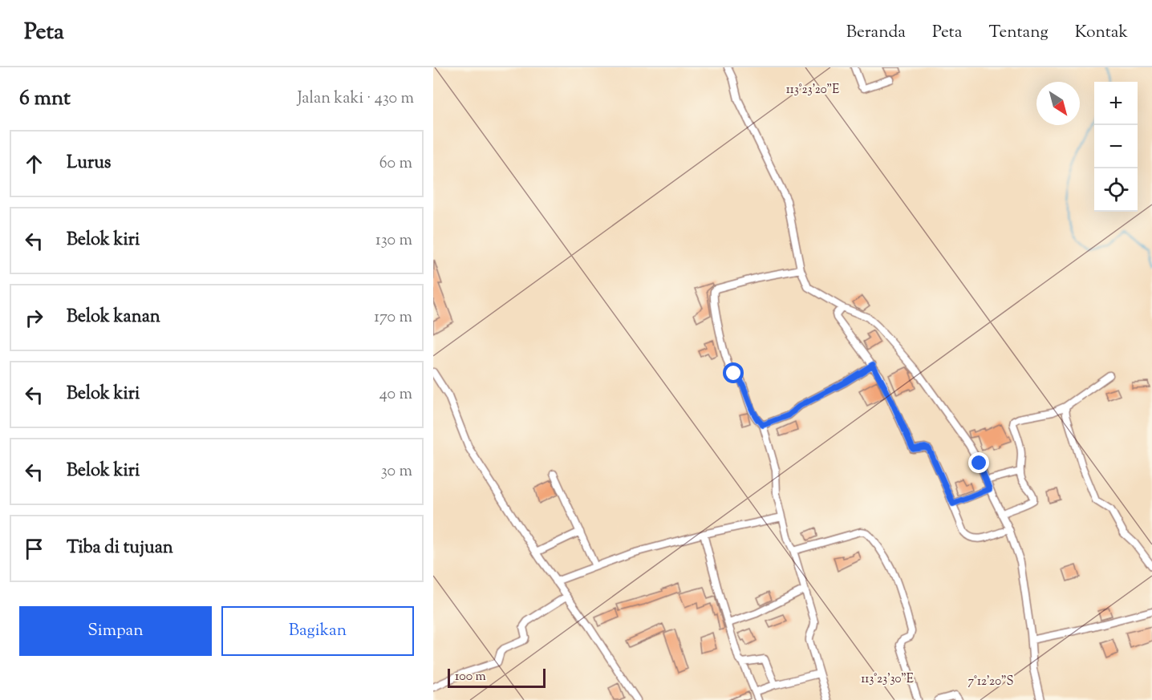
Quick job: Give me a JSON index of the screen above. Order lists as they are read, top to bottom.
{
  "scale_bar": "100 m",
  "north": "bottom right",
  "page": {
    "header": "Peta",
    "nav": [
      "Beranda",
      "Peta",
      "Tentang",
      "Kontak"
    ],
    "heading": ["6 mnt", "Jalan kaki · 430 m"],
    "map_buttons": ["+", "−"],
    "list": [
      ["Lurus", "60 m"],
      ["Belok kiri", "130 m"],
      ["Belok kanan", "170 m"],
      ["Belok kiri", "40 m"],
      ["Belok kiri", "30 m"],
      "Tiba di tujuan"
    ],
    "buttons": ["Simpan", "Bagikan"],
    "scale": "100 m"
  },
  "coordinates": ["113°23'20\"E", "113°23'30\"E", "7°12'20\"S"]
}
